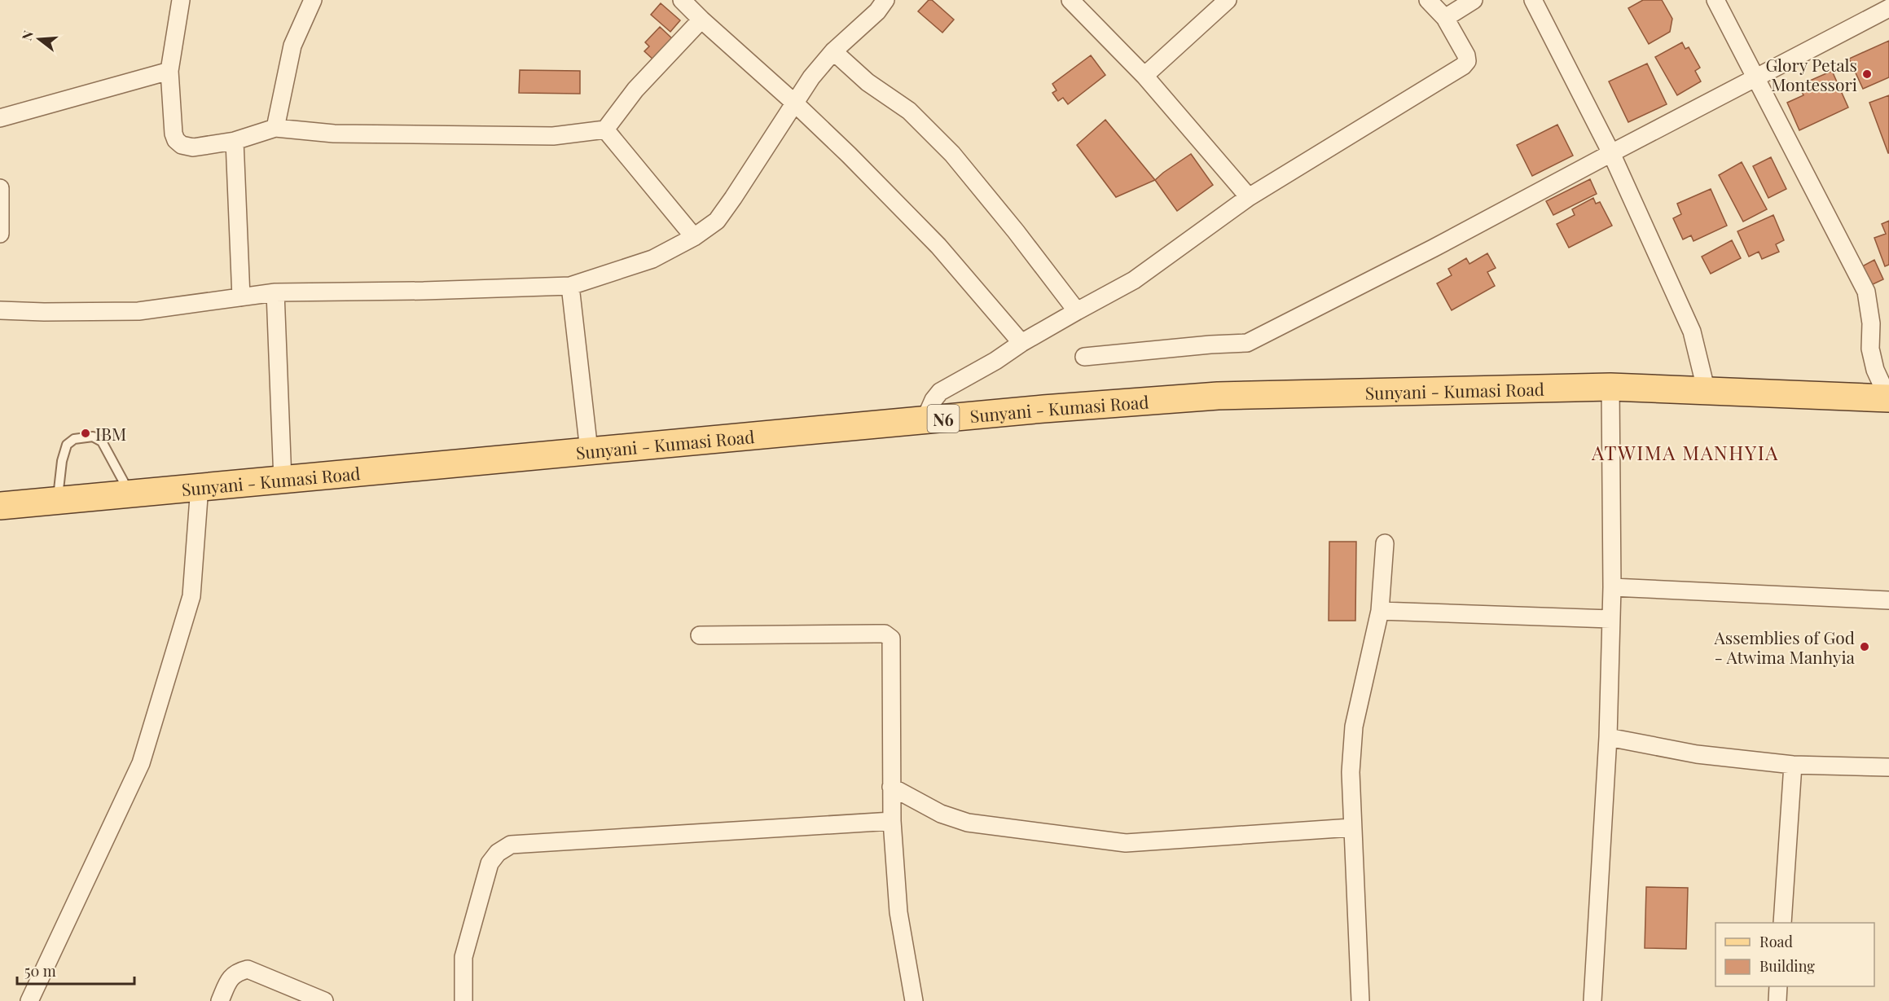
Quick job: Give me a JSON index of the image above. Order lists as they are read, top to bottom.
{
  "streets": {
    "main road": ["Sunyani - Kumasi Road", "N6"]
  },
  "districts": ["ATWIMA MANHYIA"],
  "places": ["Glory Petals Montessori", "IBM", "Assemblies of God - Atwima Manhyia"],
  "legend": ["Road", "Building"],
  "scale_bar": "50 m",
  "north": "left"
}
